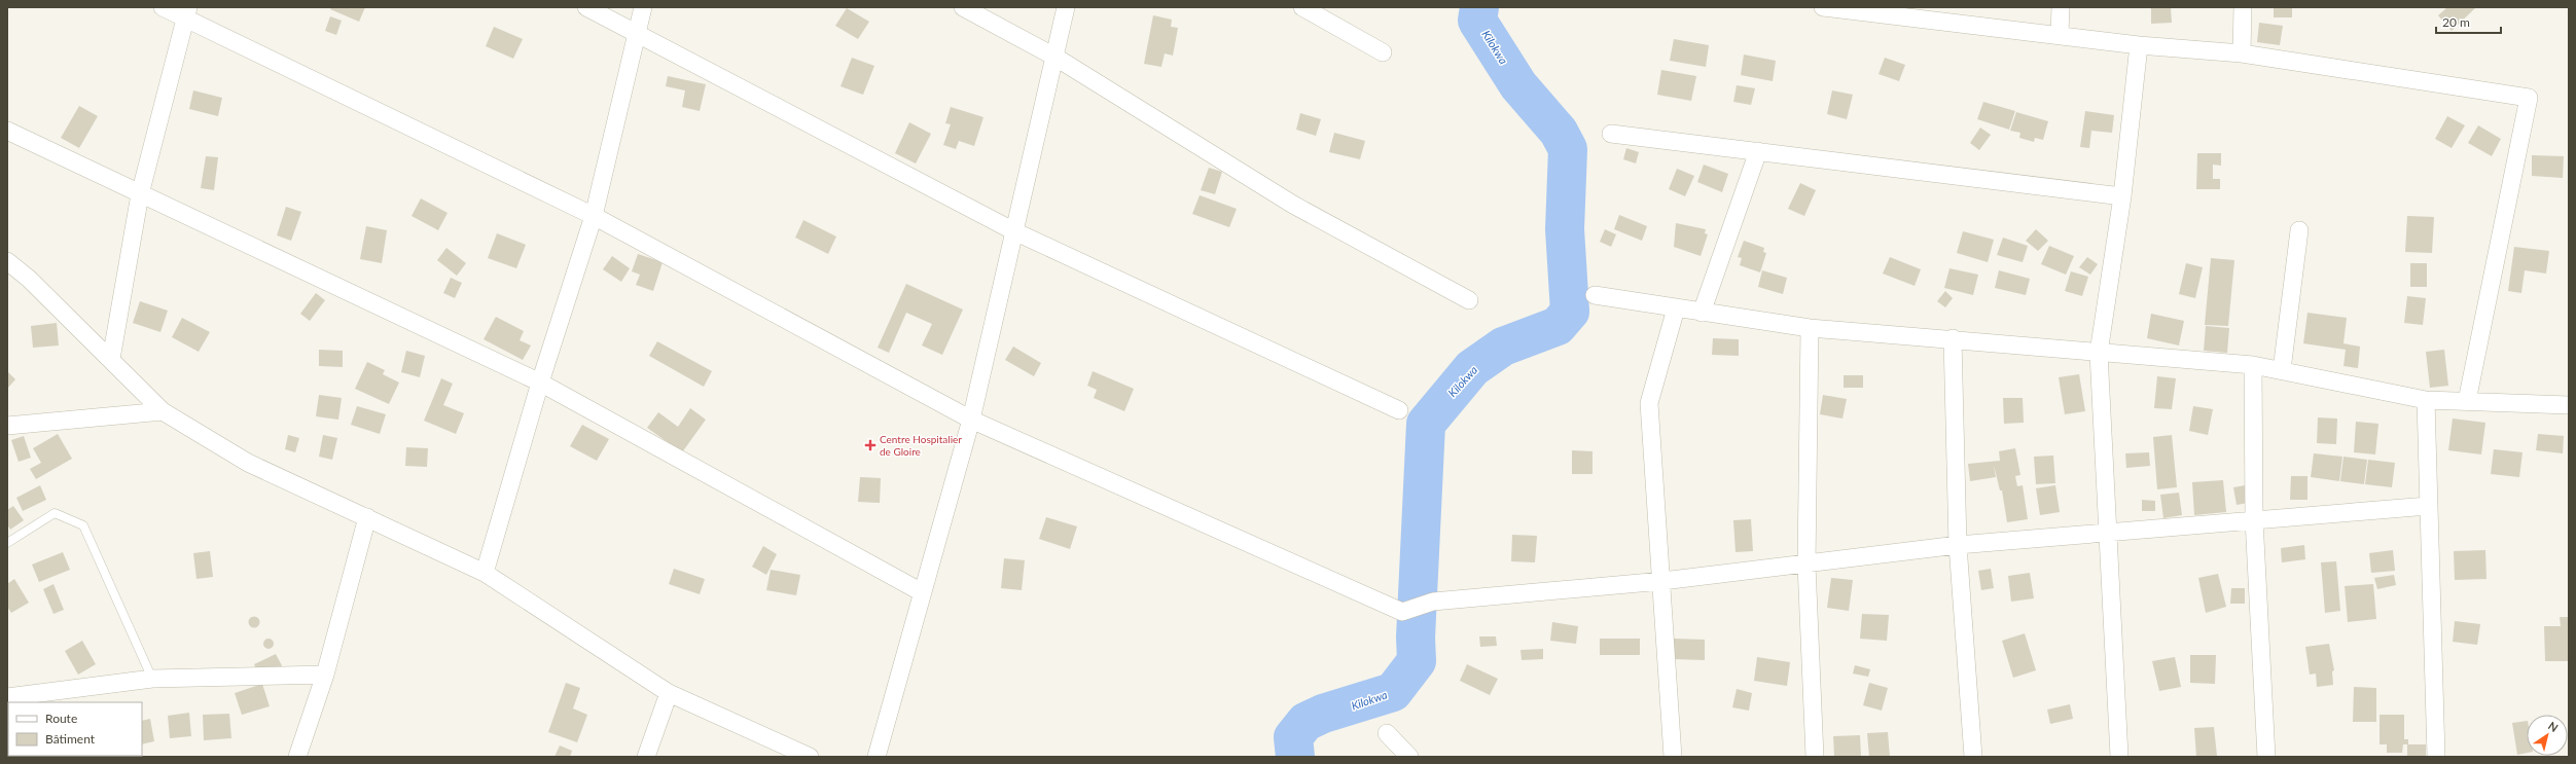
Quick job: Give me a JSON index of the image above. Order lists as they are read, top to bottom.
{
  "water": ["Kilokwa"],
  "places": {
    "health": ["Centre Hospitalier de Gloire"]
  },
  "legend": ["Route", "Bâtiment"],
  "scale_bar": "20 m",
  "north": "top right"
}
